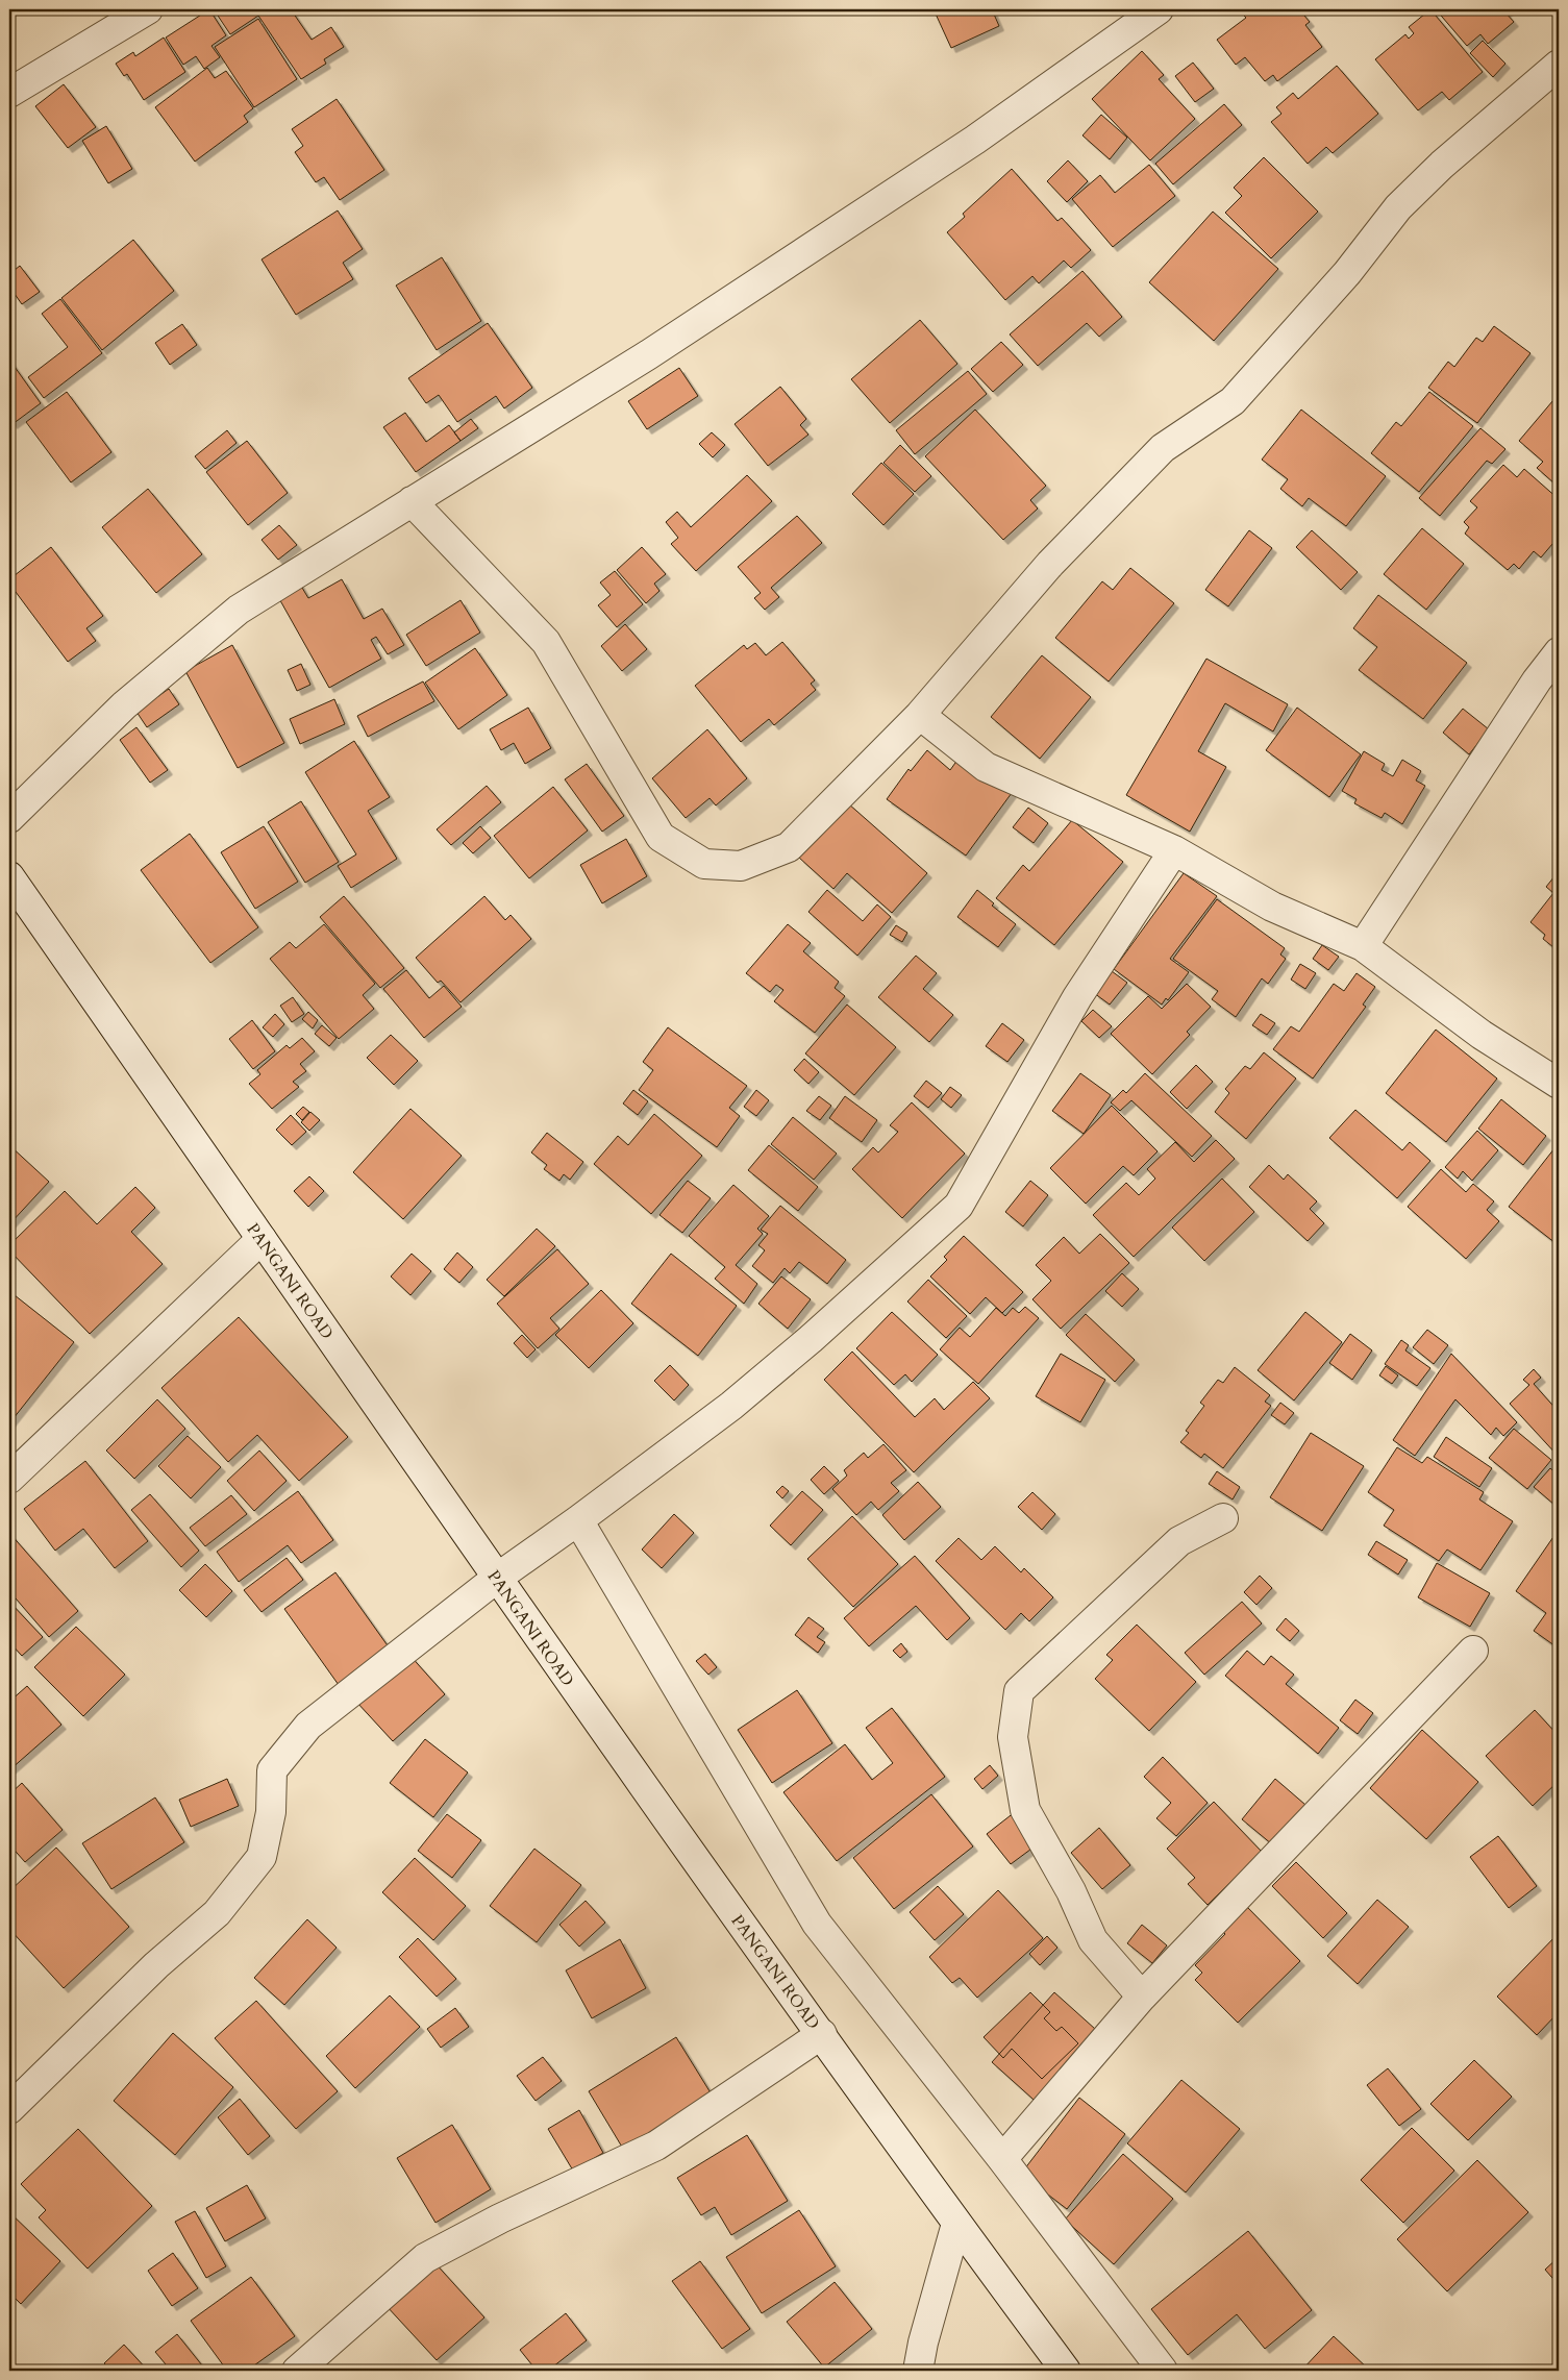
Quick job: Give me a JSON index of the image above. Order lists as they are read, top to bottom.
{
  "streets": {
    "street": ["PANGANI ROAD"]
  }
}
